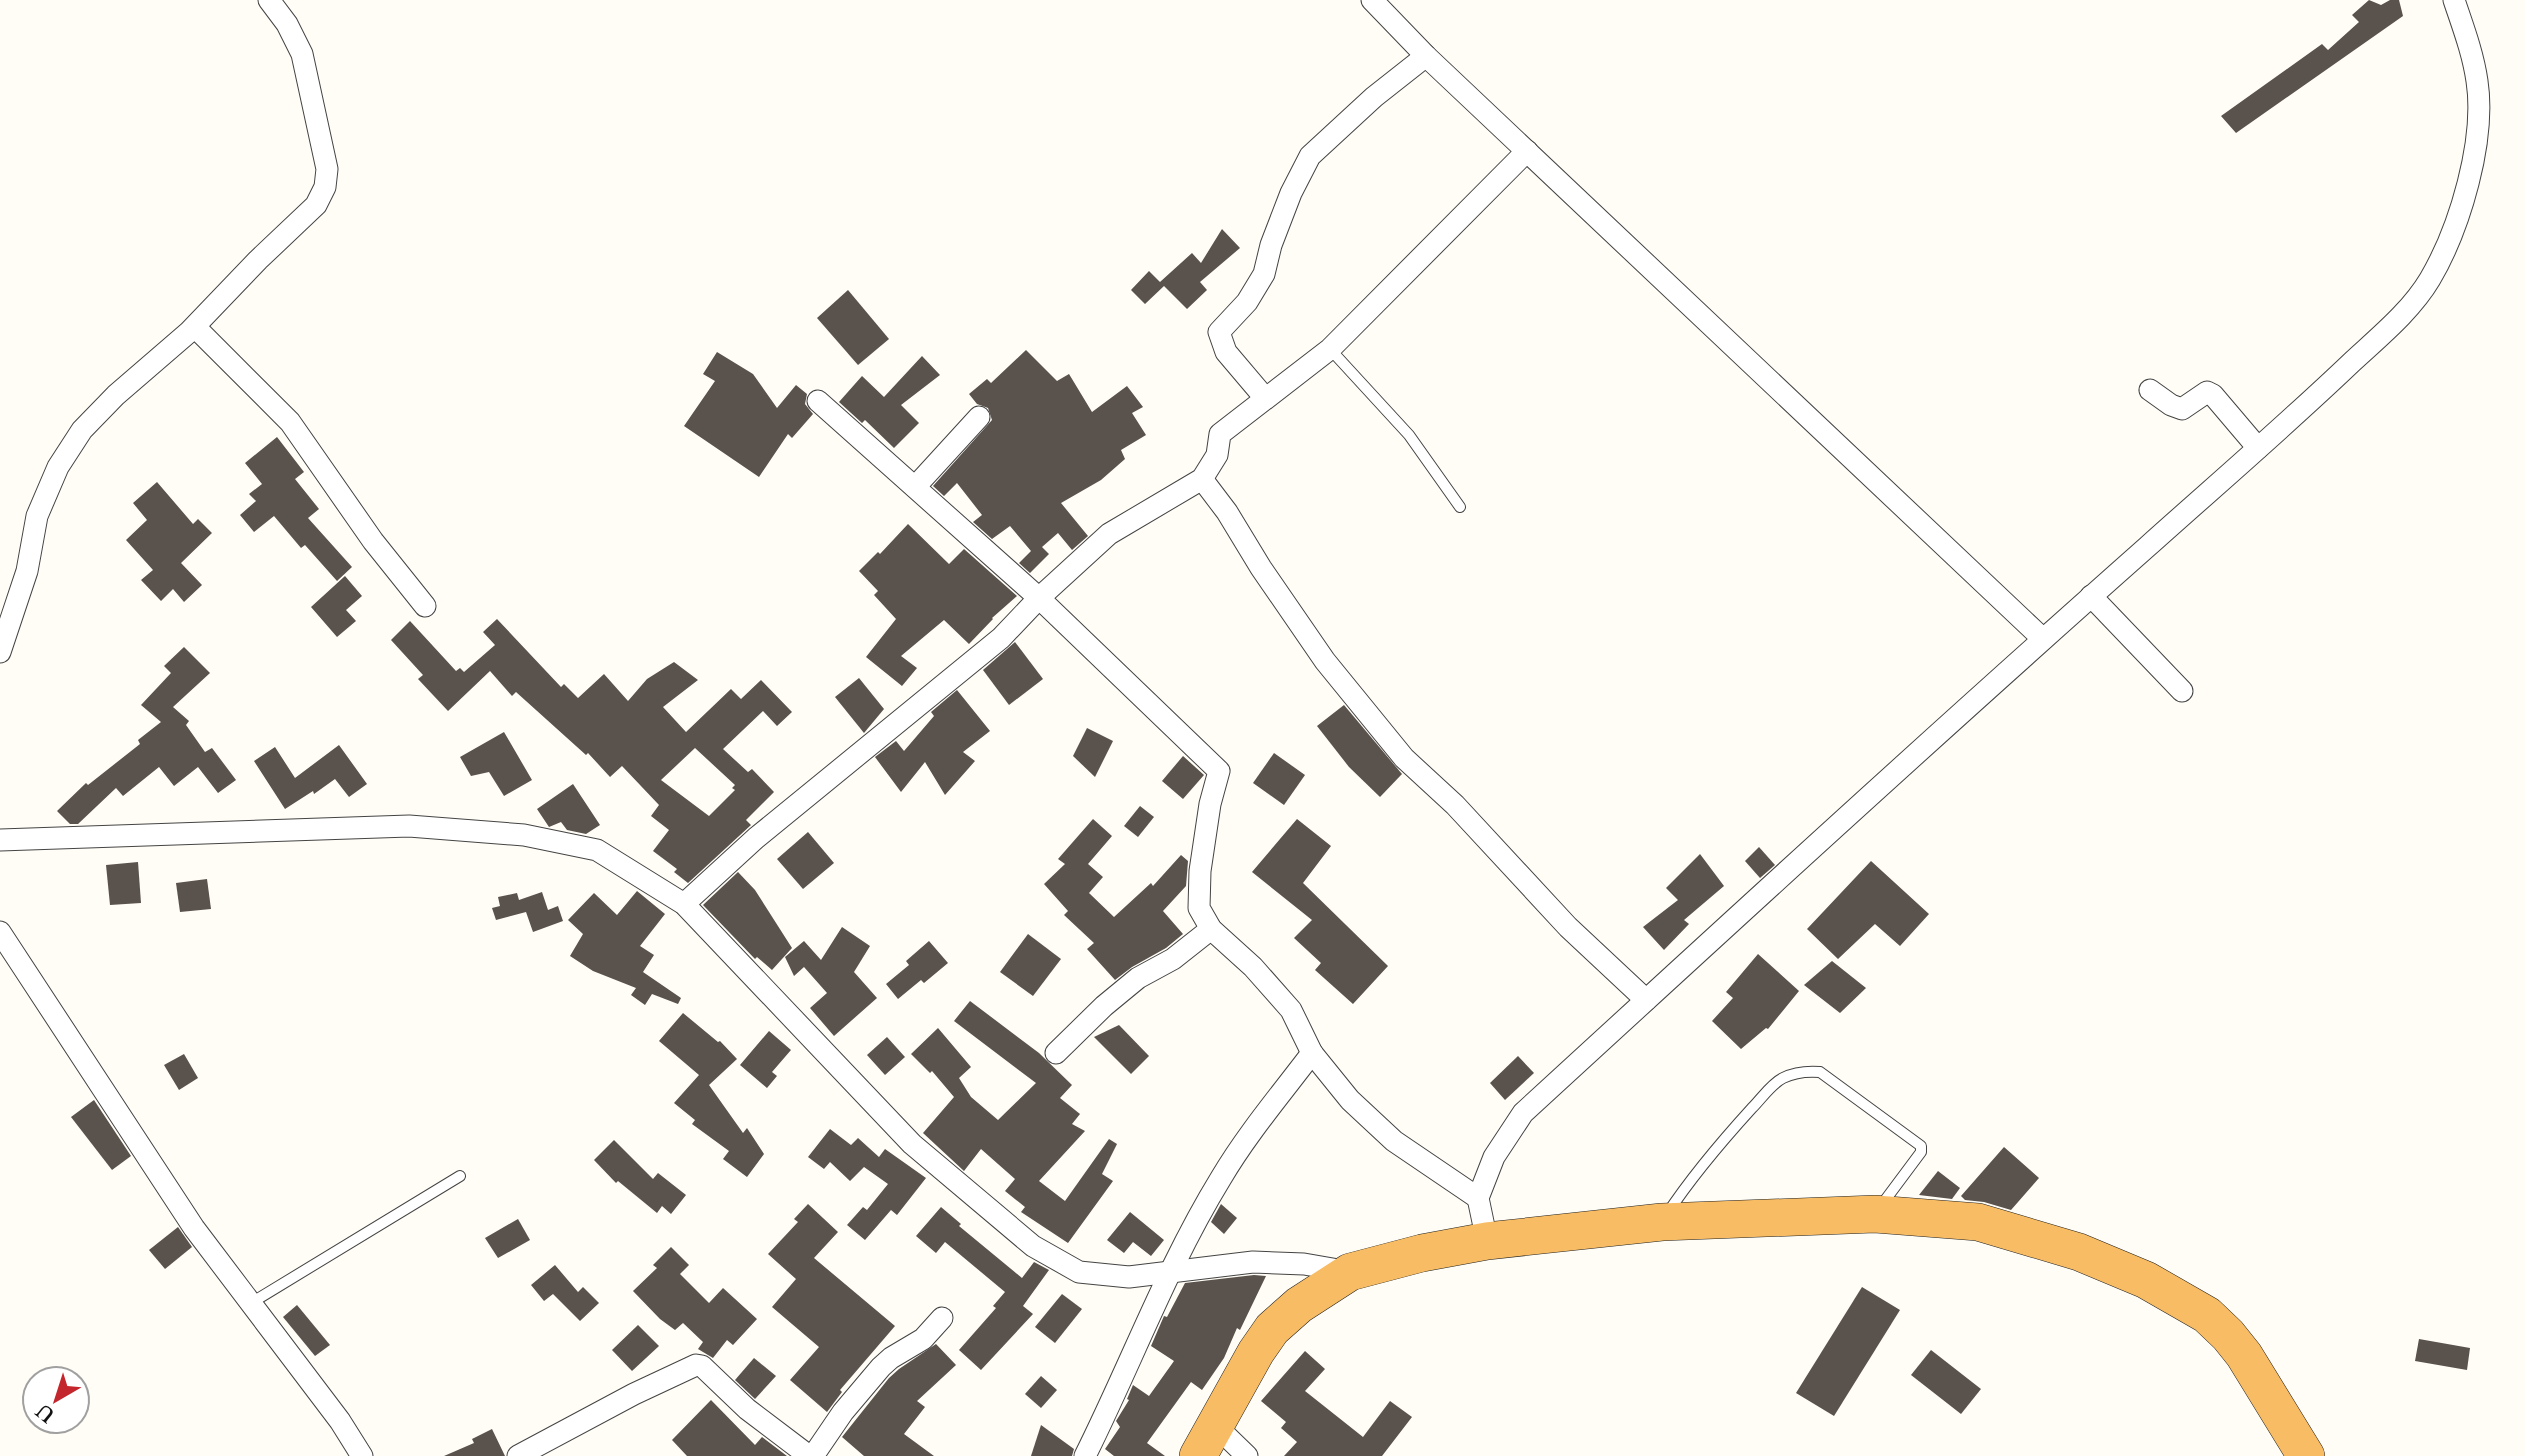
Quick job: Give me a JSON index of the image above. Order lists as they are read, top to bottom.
{
  "north": "bottom left"
}
